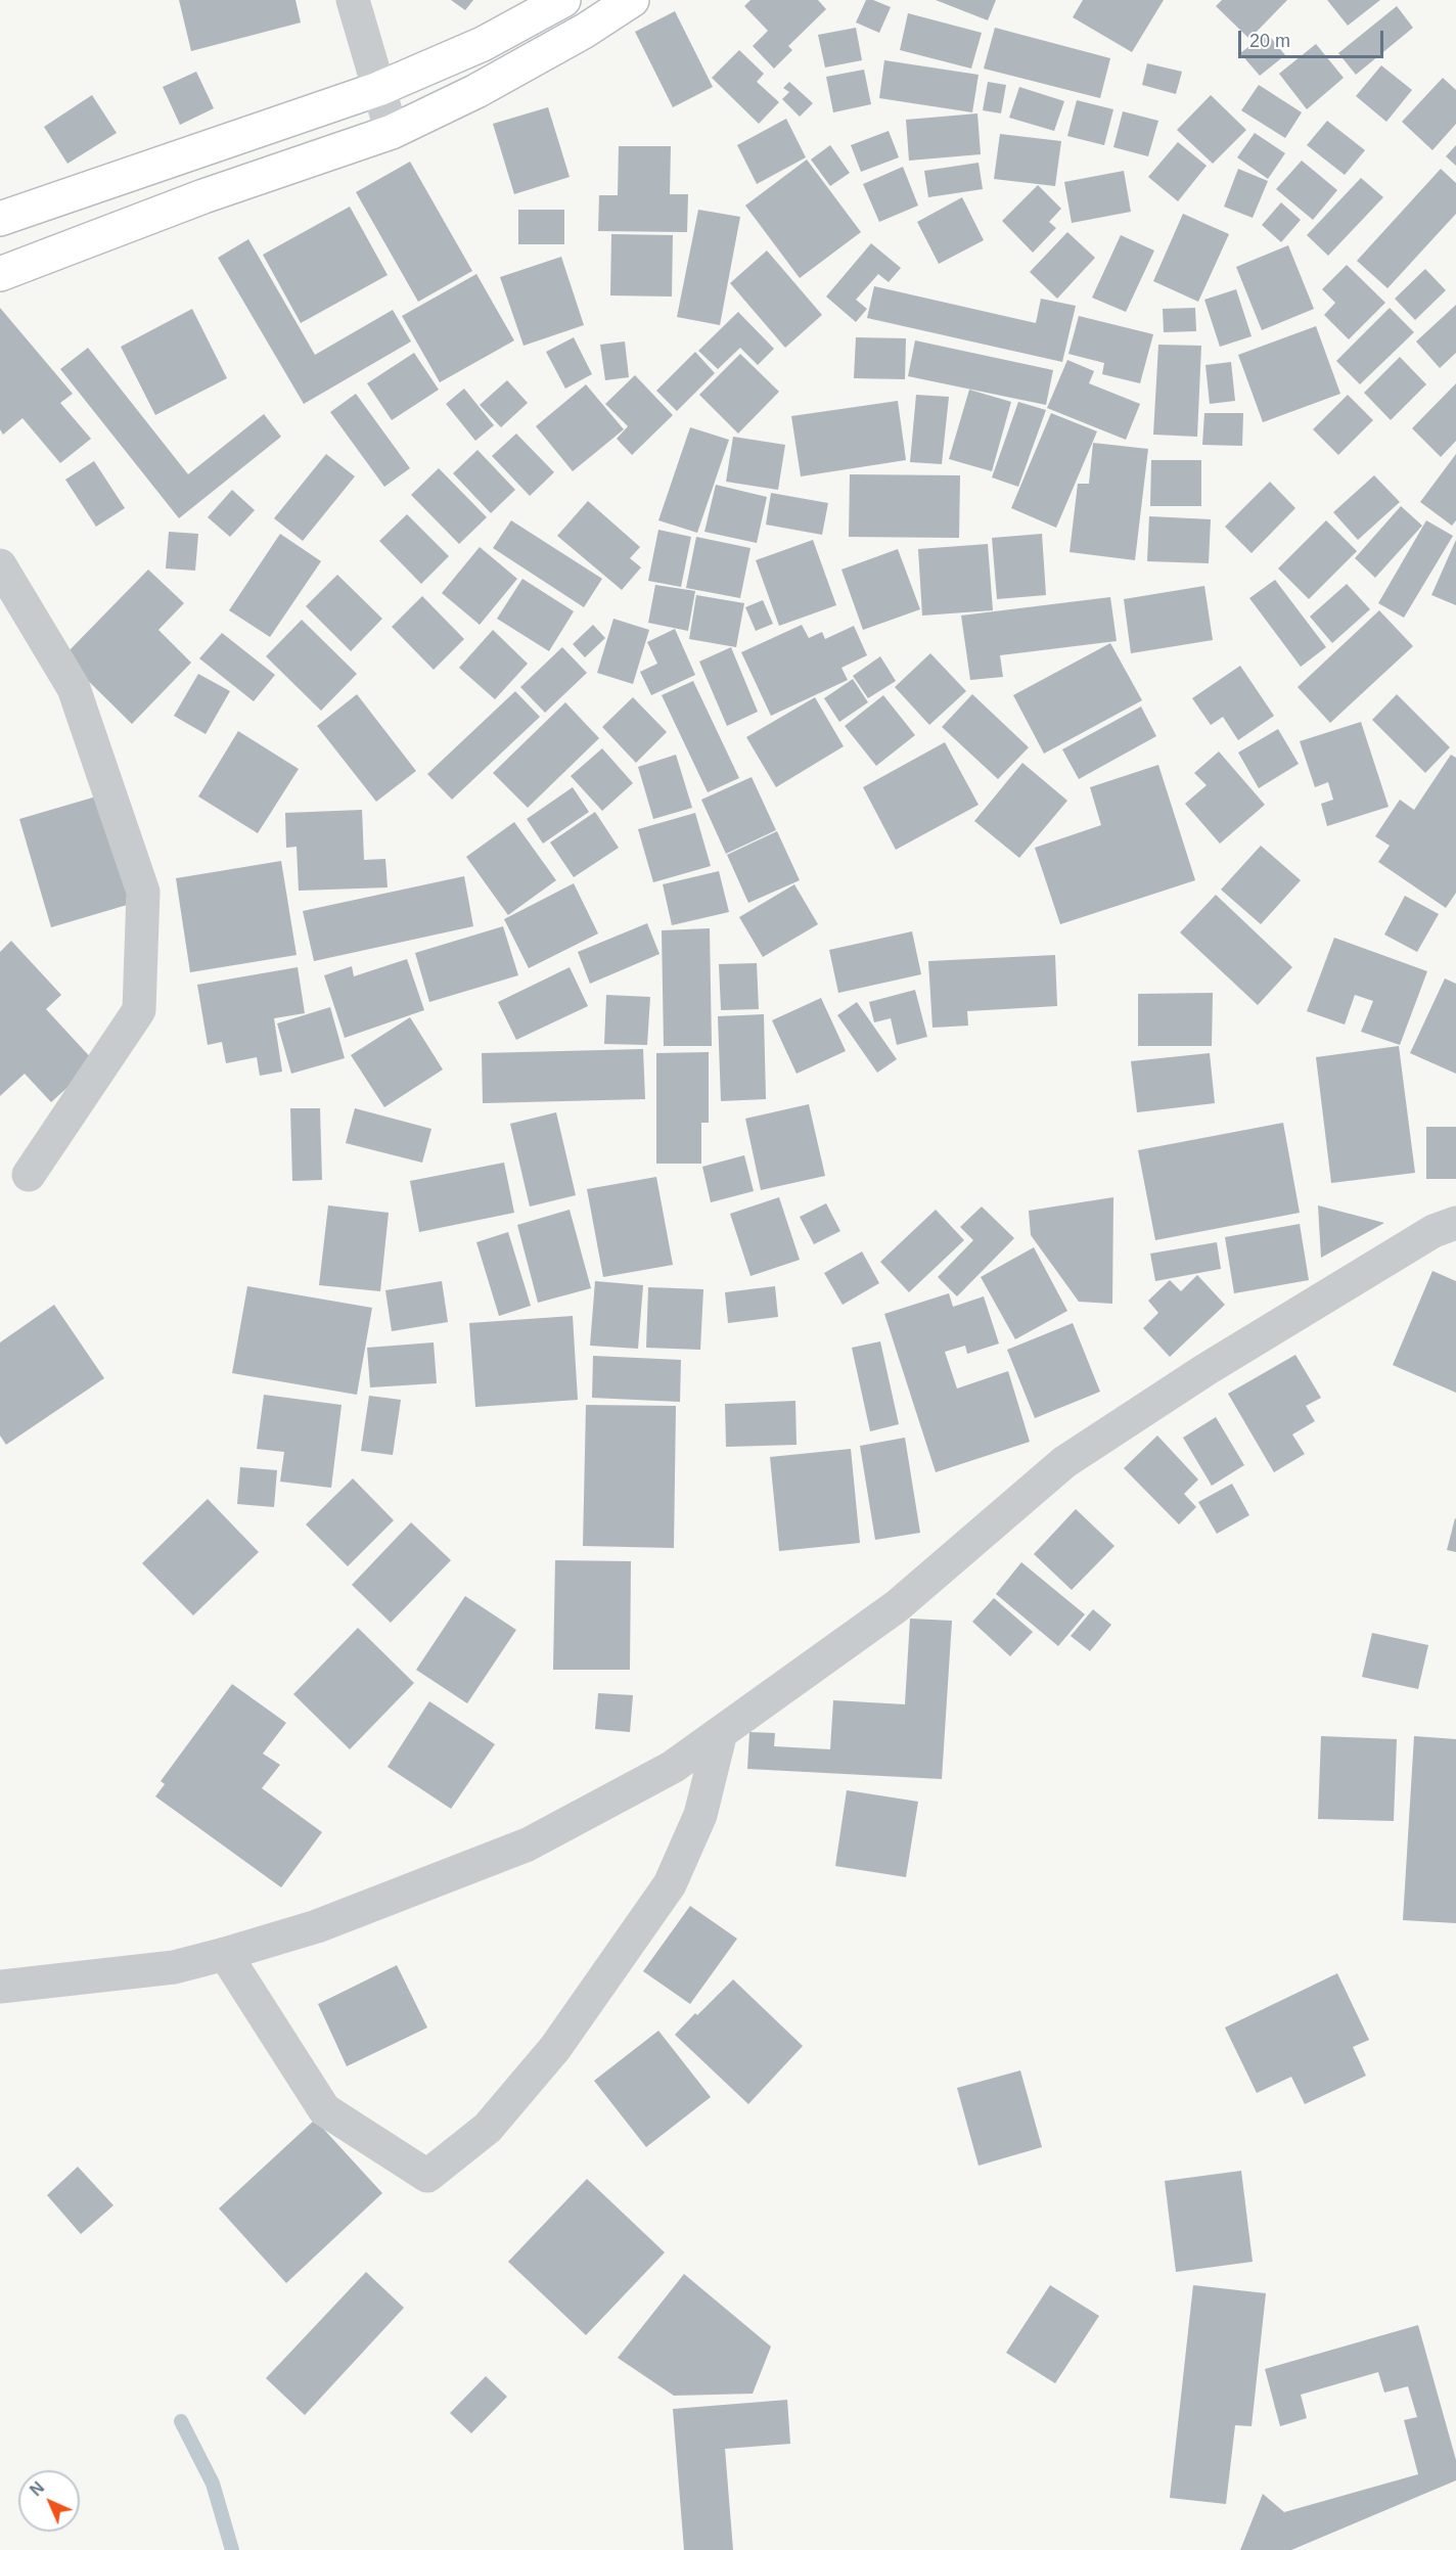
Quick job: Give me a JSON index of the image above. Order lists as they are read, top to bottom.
{
  "scale_bar": "20 m",
  "north": "top left"
}
